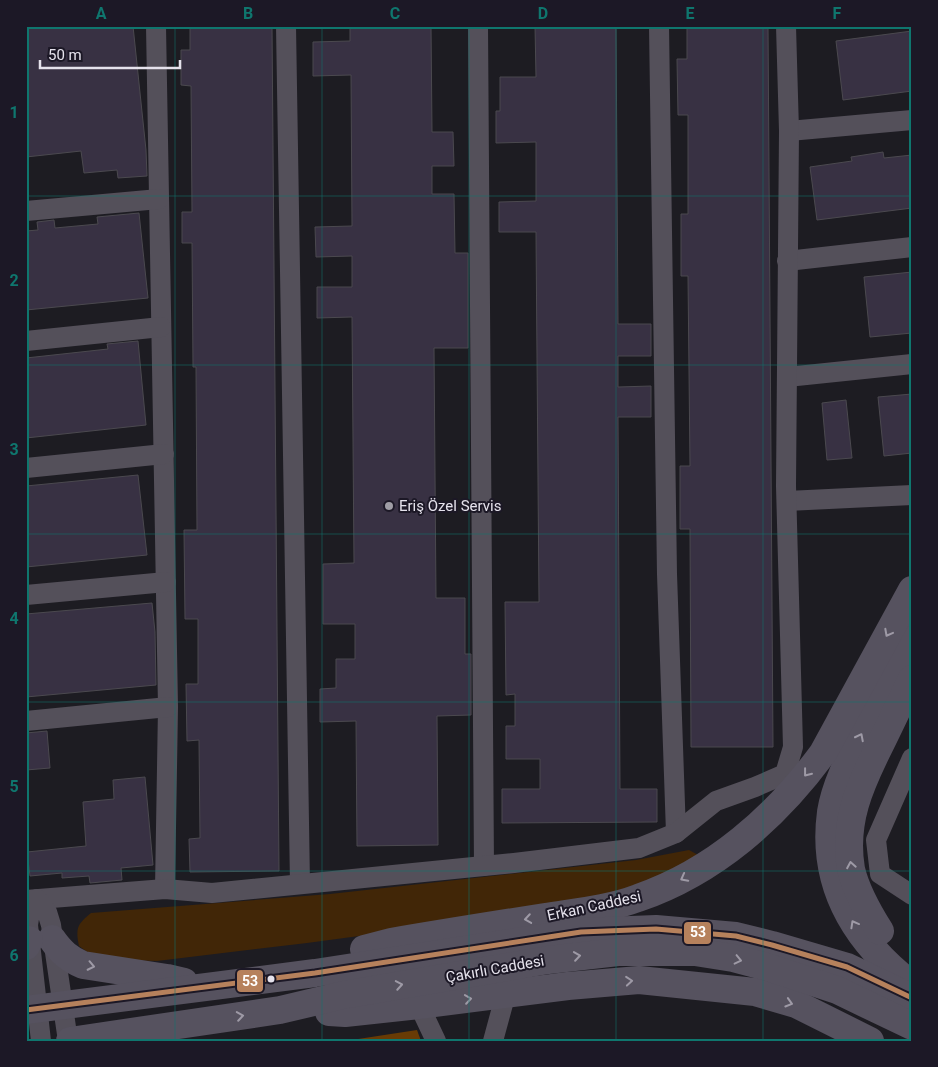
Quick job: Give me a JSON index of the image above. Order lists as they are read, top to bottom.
{
  "streets": {
    "main road": ["Erkan Caddesi", "Çakırlı Caddesi"]
  },
  "crossings": [
    ["Erkan Caddesi", "Çakırlı Caddesi"]
  ],
  "one_way": ["Erkan Caddesi"],
  "places": ["Eriş Özel Servis"],
  "lines": ["transit line 53"],
  "scale_bar": "50 m",
  "grid": {
    "columns": [
      "A",
      "B",
      "C",
      "D",
      "E",
      "F"
    ],
    "rows": [
      "1",
      "2",
      "3",
      "4",
      "5",
      "6"
    ]
  }
}
